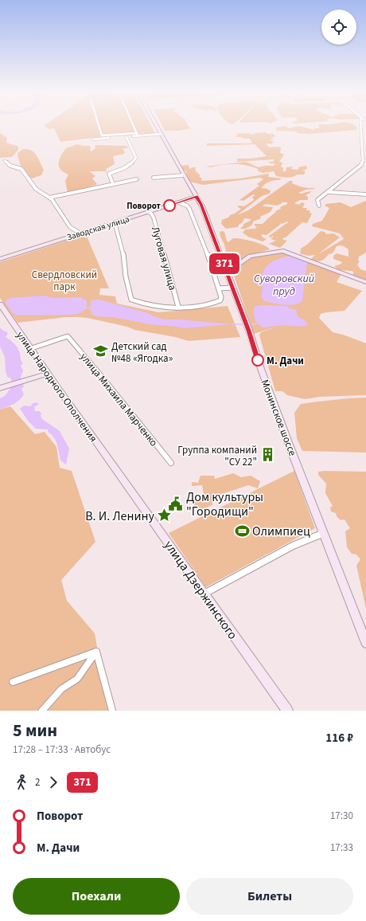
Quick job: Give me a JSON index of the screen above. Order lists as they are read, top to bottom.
{
  "streets": {
    "main road": [
      "Заводская улица",
      "улица Народного Ополчения",
      "Монинское шоссе",
      "улица Дзержинского"
    ],
    "street": ["Луговая улица", "улица Михаила Марченко"]
  },
  "crossings": [
    ["Заводская улица", "Луговая улица"],
    ["Заводская улица", "Монинское шоссе"],
    ["улица Народного Ополчения", "улица Михаила Марченко"],
    ["улица Народного Ополчения", "улица Дзержинского"]
  ],
  "water": ["Суворовский пруд"],
  "parks": ["Свердловский парк"],
  "places": {
    "other": ["Поворот", "М. Дачи"],
    "school or university": ["Детский сад №48 «Ягодка»"],
    "building": ["Группа компаний \"СУ 22\""],
    "public building": ["Дом культуры \"Городищи\""],
    "place": ["В. И. Ленину"],
    "sports": ["Олимпиец"]
  },
  "lines": ["bus line 371"],
  "page": {
    "on_map": "371",
    "heading": ["5 мин", "17:28 – 17:33 · Автобус", "116 ₽"],
    "legs": ["2", "371"],
    "list": [
      {
        "name": "Поворот",
        "value": "17:30"
      },
      {
        "name": "М. Дачи",
        "value": "17:33"
      }
    ],
    "buttons": ["Поехали", "Билеты"]
  }
}
